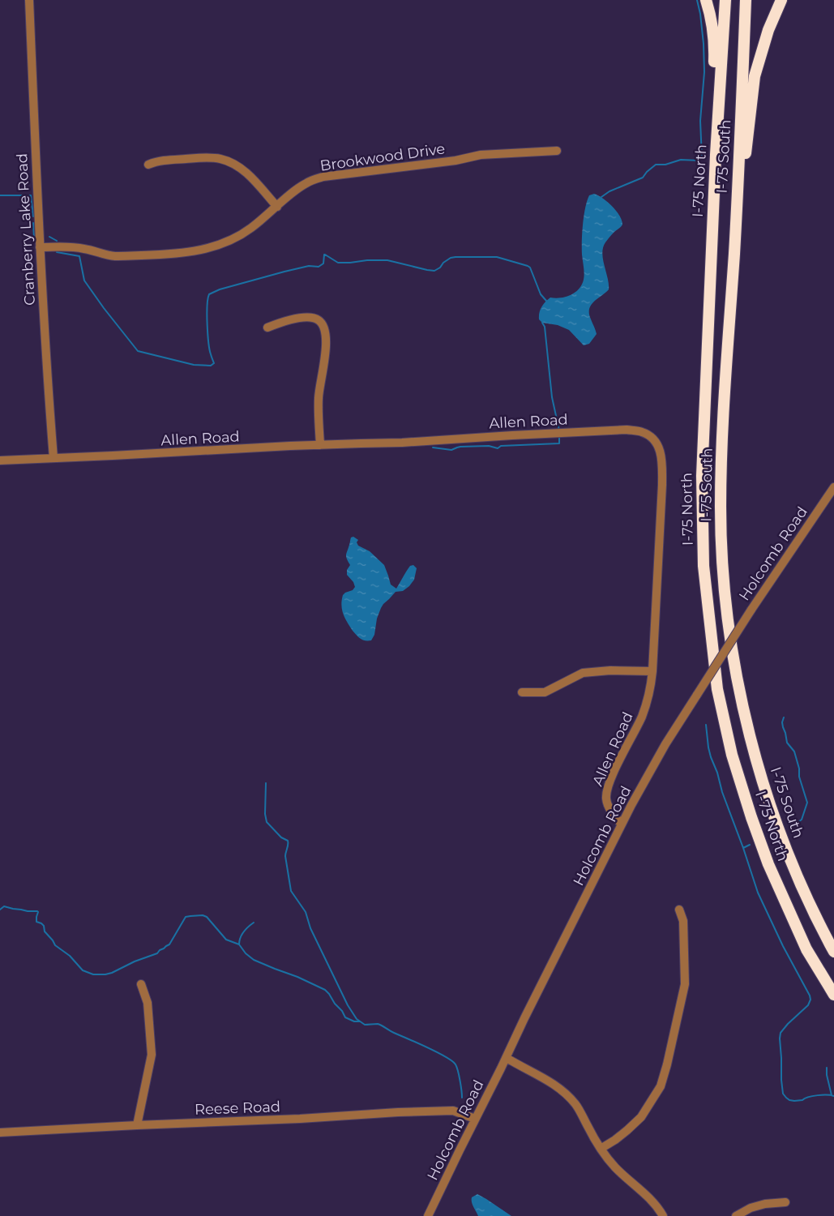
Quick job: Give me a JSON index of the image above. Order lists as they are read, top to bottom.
{
  "streets": {
    "highway": ["I-75 South", "I-75 North"],
    "street": [
      "Brookwood Drive",
      "Cranberry Lake Road",
      "Allen Road",
      "Holcomb Road",
      "Reese Road"
    ]
  },
  "crossings": [
    ["Brookwood Drive", "Cranberry Lake Road"],
    ["Cranberry Lake Road", "Allen Road"],
    ["Allen Road", "Holcomb Road"],
    ["Holcomb Road", "Reese Road"]
  ]
}
